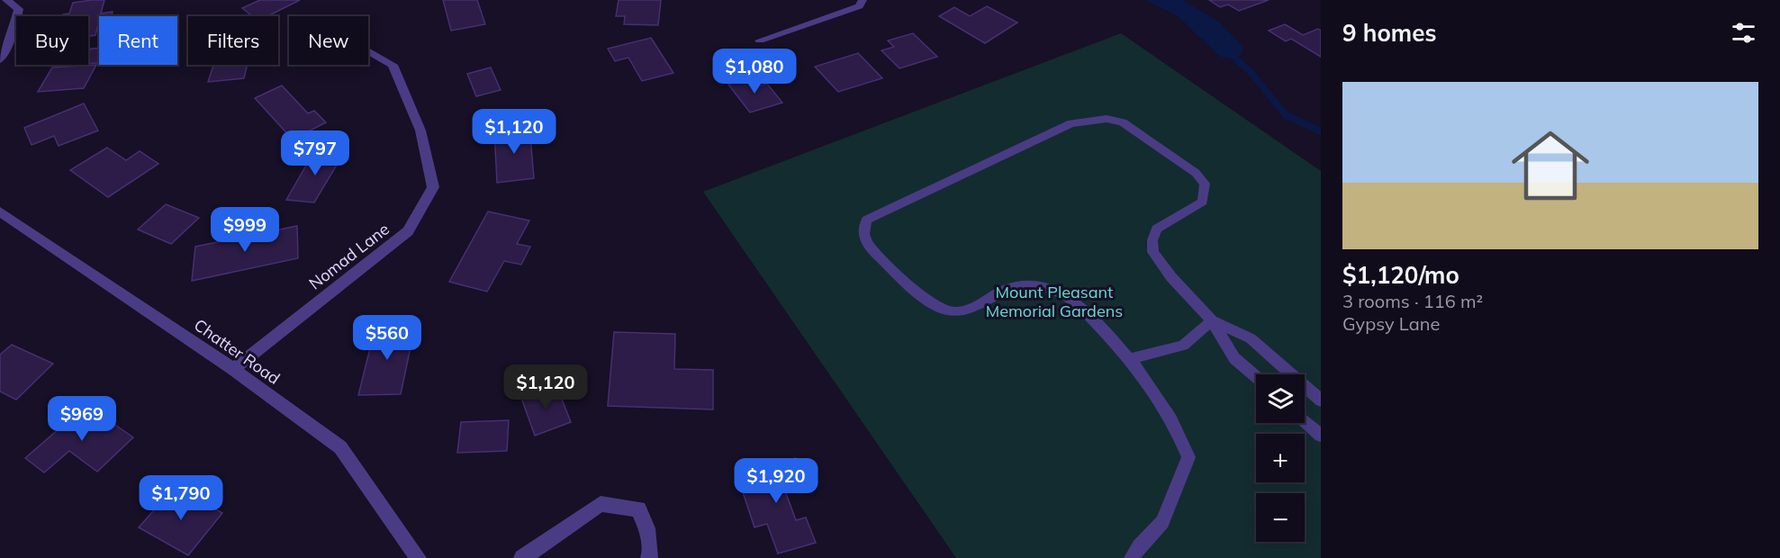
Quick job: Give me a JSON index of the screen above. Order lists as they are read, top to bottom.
{
  "streets": {
    "street": ["Nomad Lane", "Chatter Road"]
  },
  "crossings": [
    ["Nomad Lane", "Chatter Road"]
  ],
  "parks": ["Mount Pleasant Memorial Gardens"],
  "page": {
    "heading": "9 homes",
    "chip": [
      "Buy",
      "Rent",
      "Filters",
      "New"
    ],
    "price": [
      "$1,080",
      "$1,120",
      "$797",
      "$999",
      "$560",
      "$1,120",
      "$969",
      "$1,920",
      "$1,790"
    ],
    "list": [
      {
        "name": "$1,120/mo",
        "note": "3 rooms · 116 m² · Gypsy Lane"
      }
    ],
    "map_buttons": ["+", "−"]
  }
}
